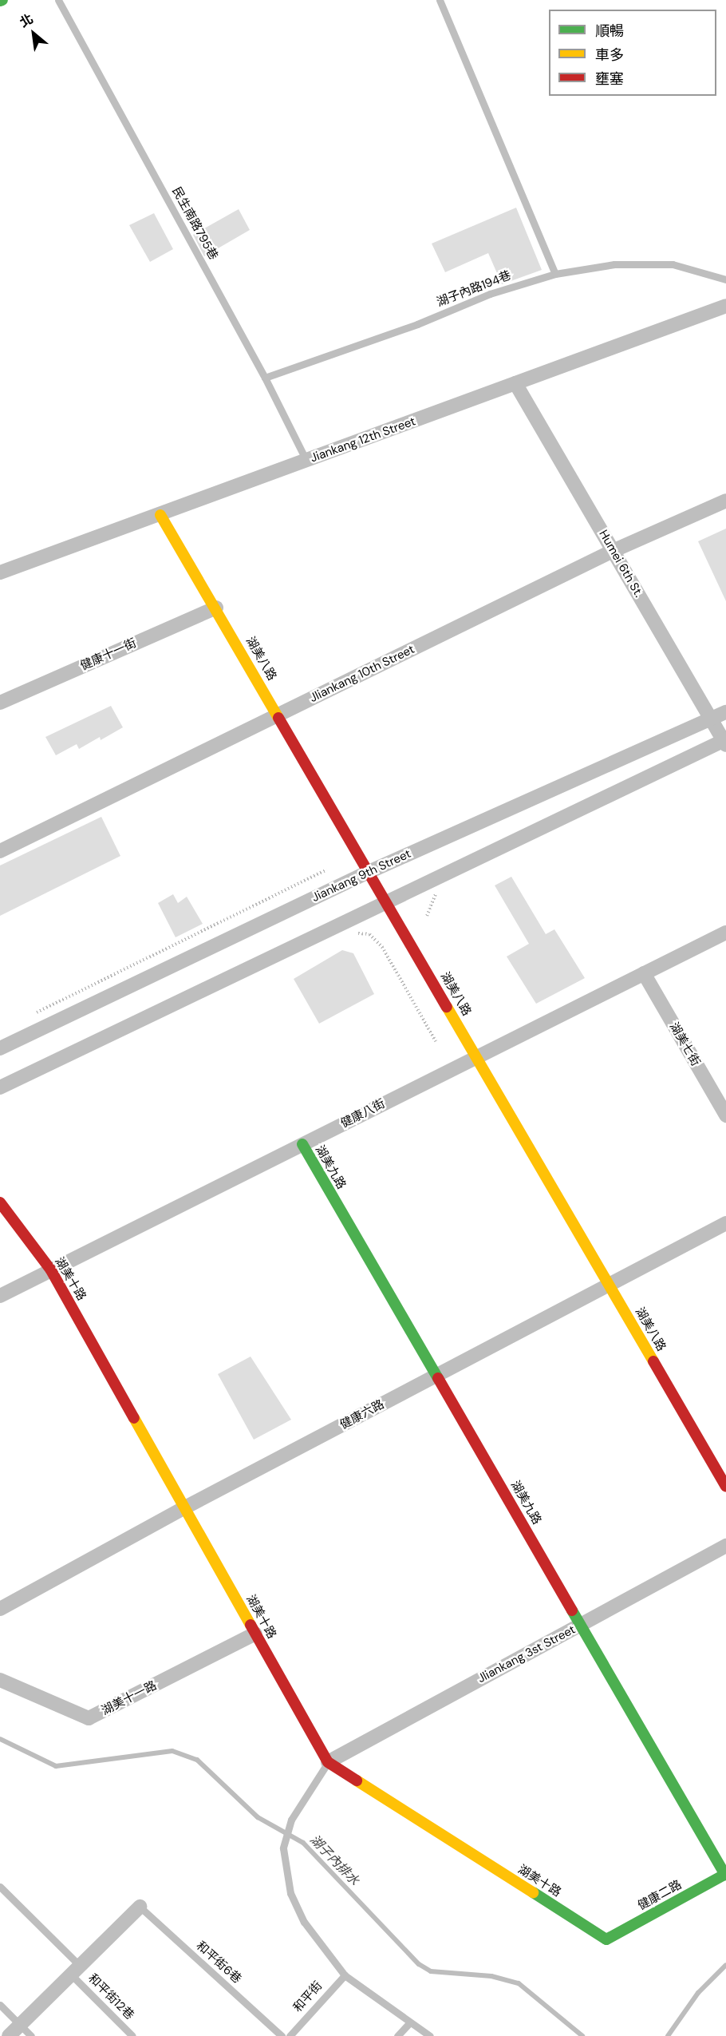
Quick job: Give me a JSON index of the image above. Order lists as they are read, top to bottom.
{
  "streets": {
    "street": [
      "Jiankang 12th Street",
      "Humei 6th St.",
      "健康十一街",
      "湖美八路",
      "Jliankang 10th Street",
      "Jiankang 9th Street",
      "湖美七街",
      "健康八街",
      "湖美九路",
      "湖美十路",
      "健康六路",
      "Jliankang 3st Street",
      "湖美十一路",
      "健康二路"
    ],
    "lane": [
      "民生南路795巷",
      "湖子內路194巷",
      "和平街6巷",
      "和平街12巷",
      "和平街"
    ]
  },
  "crossings": [
    ["民生南路795巷", "湖子內路194巷"],
    ["民生南路795巷", "Jiankang 12th Street"],
    ["Jiankang 12th Street", "Humei 6th St."],
    ["Jiankang 12th Street", "湖美八路"],
    ["Humei 6th St.", "Jliankang 10th Street"],
    ["Humei 6th St.", "Jiankang 9th Street"],
    ["健康十一街", "湖美八路"],
    ["湖美八路", "Jliankang 10th Street"],
    ["湖美八路", "Jiankang 9th Street"],
    ["湖美八路", "健康八街"],
    ["湖美八路", "健康六路"],
    ["湖美七街", "健康八街"],
    ["健康八街", "湖美九路"],
    ["健康八街", "湖美十路"],
    ["湖美九路", "健康六路"],
    ["湖美九路", "Jliankang 3st Street"],
    ["湖美九路", "健康二路"],
    ["湖美十路", "健康六路"],
    ["湖美十路", "Jliankang 3st Street"],
    ["湖美十路", "湖美十一路"],
    ["湖美十路", "健康二路"]
  ],
  "water": ["湖子內排水"],
  "legend": ["順暢", "車多", "壅塞"],
  "north": "top left"
}
